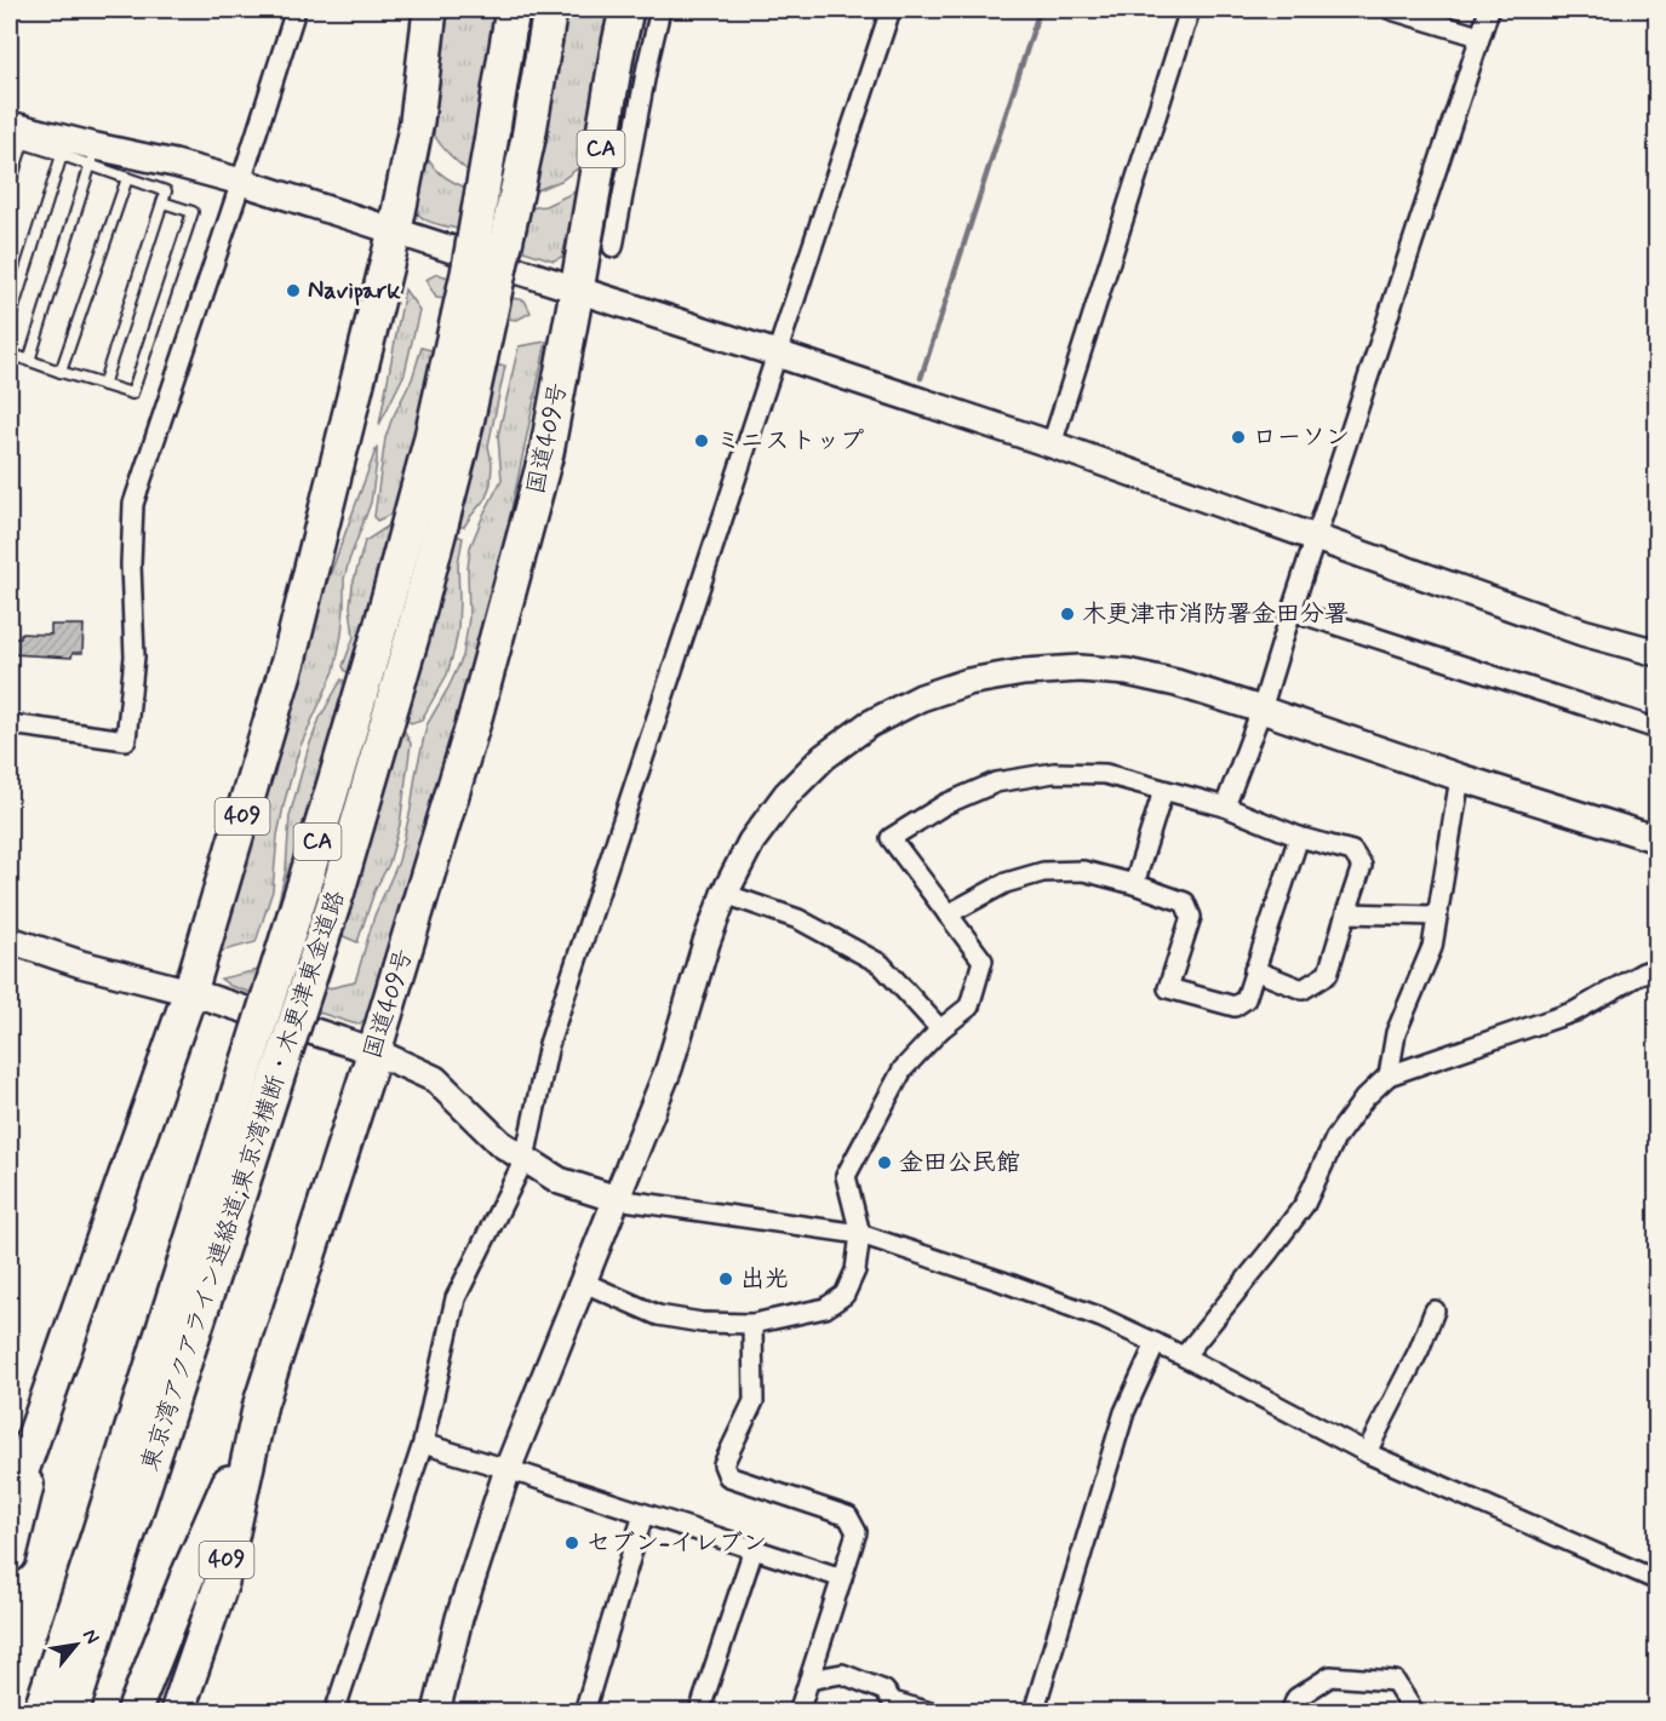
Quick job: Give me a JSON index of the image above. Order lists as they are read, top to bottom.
{
  "streets": {
    "highway": [
      "CA",
      "国道409号",
      "409",
      "東京湾アクアライン連絡道;東京湾横断・木更津東金道路"
    ]
  },
  "crossings": [
    ["CA", "国道409号"]
  ],
  "places": [
    "Navipark",
    "ローソン",
    "ミニストップ",
    "木更津市消防署金田分署",
    "金田公民館",
    "出光",
    "セブン-イレブン"
  ],
  "north": "top right"
}
